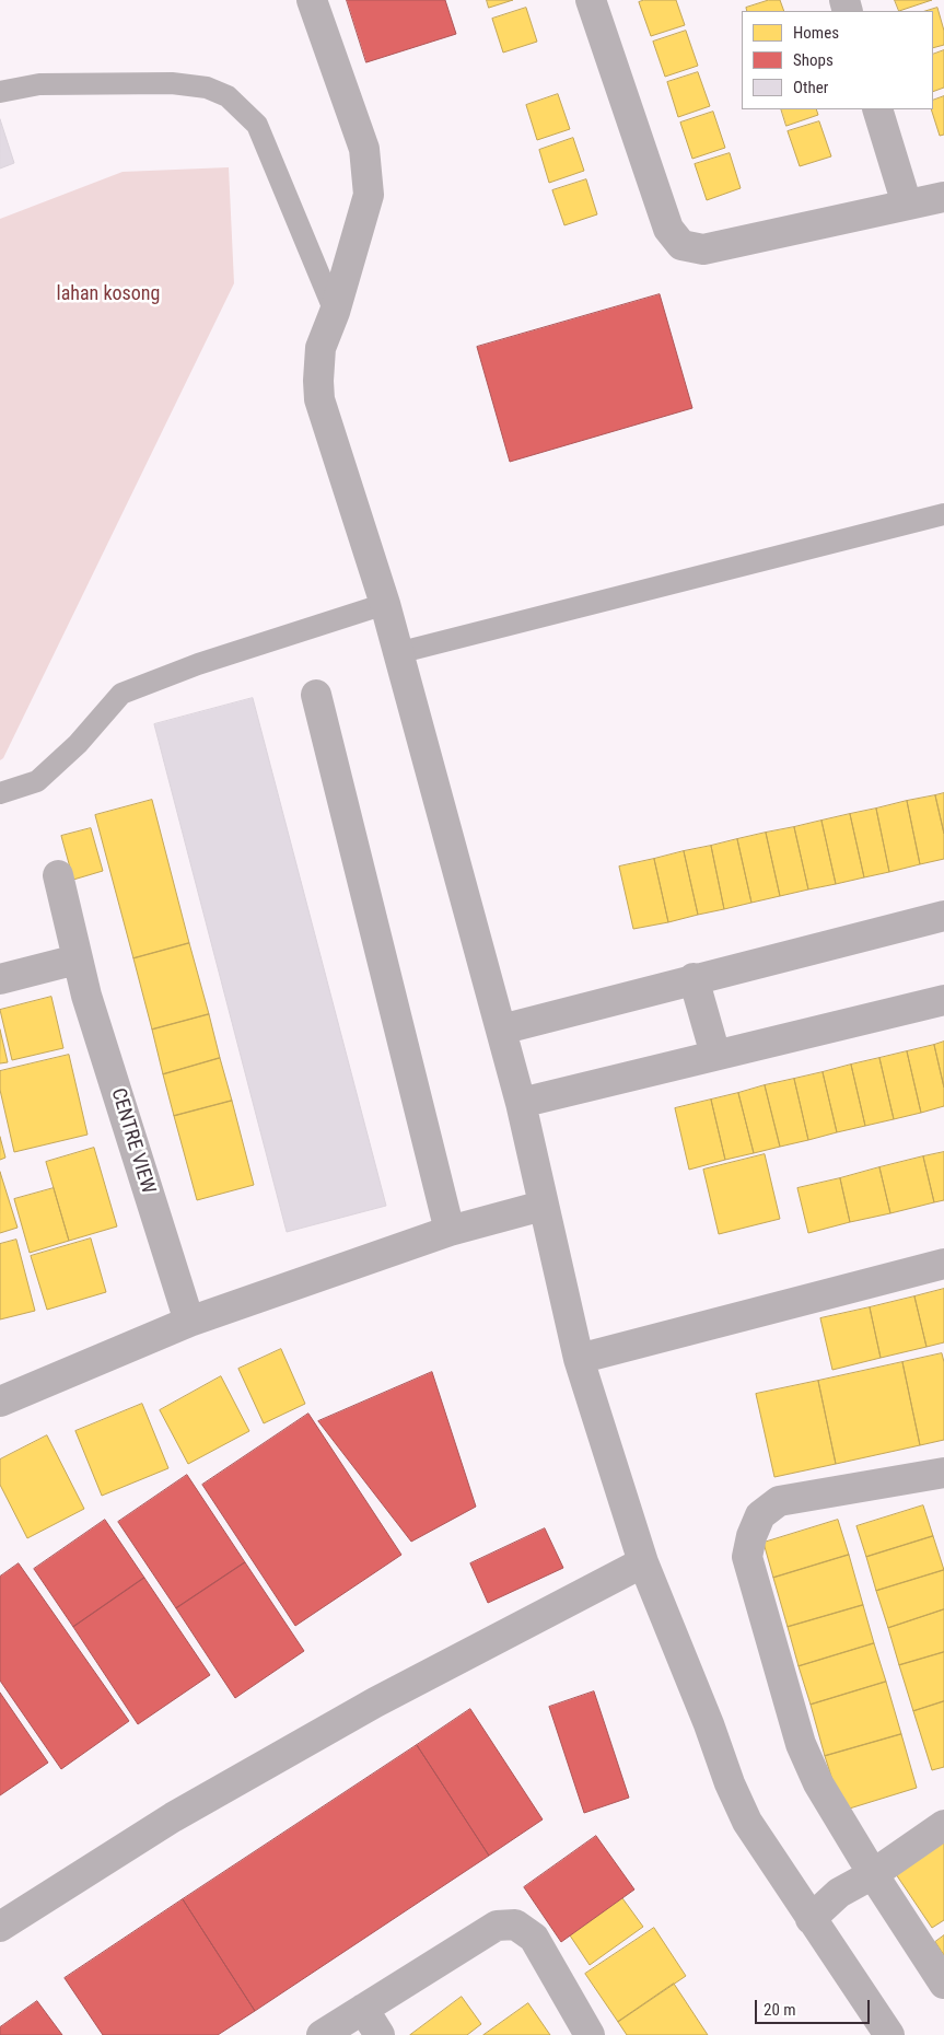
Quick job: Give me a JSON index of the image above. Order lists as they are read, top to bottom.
{
  "streets": {
    "street": ["CENTRE VIEW"]
  },
  "parks": ["lahan kosong"],
  "legend": ["Homes", "Shops", "Other"],
  "scale_bar": "20 m"
}
